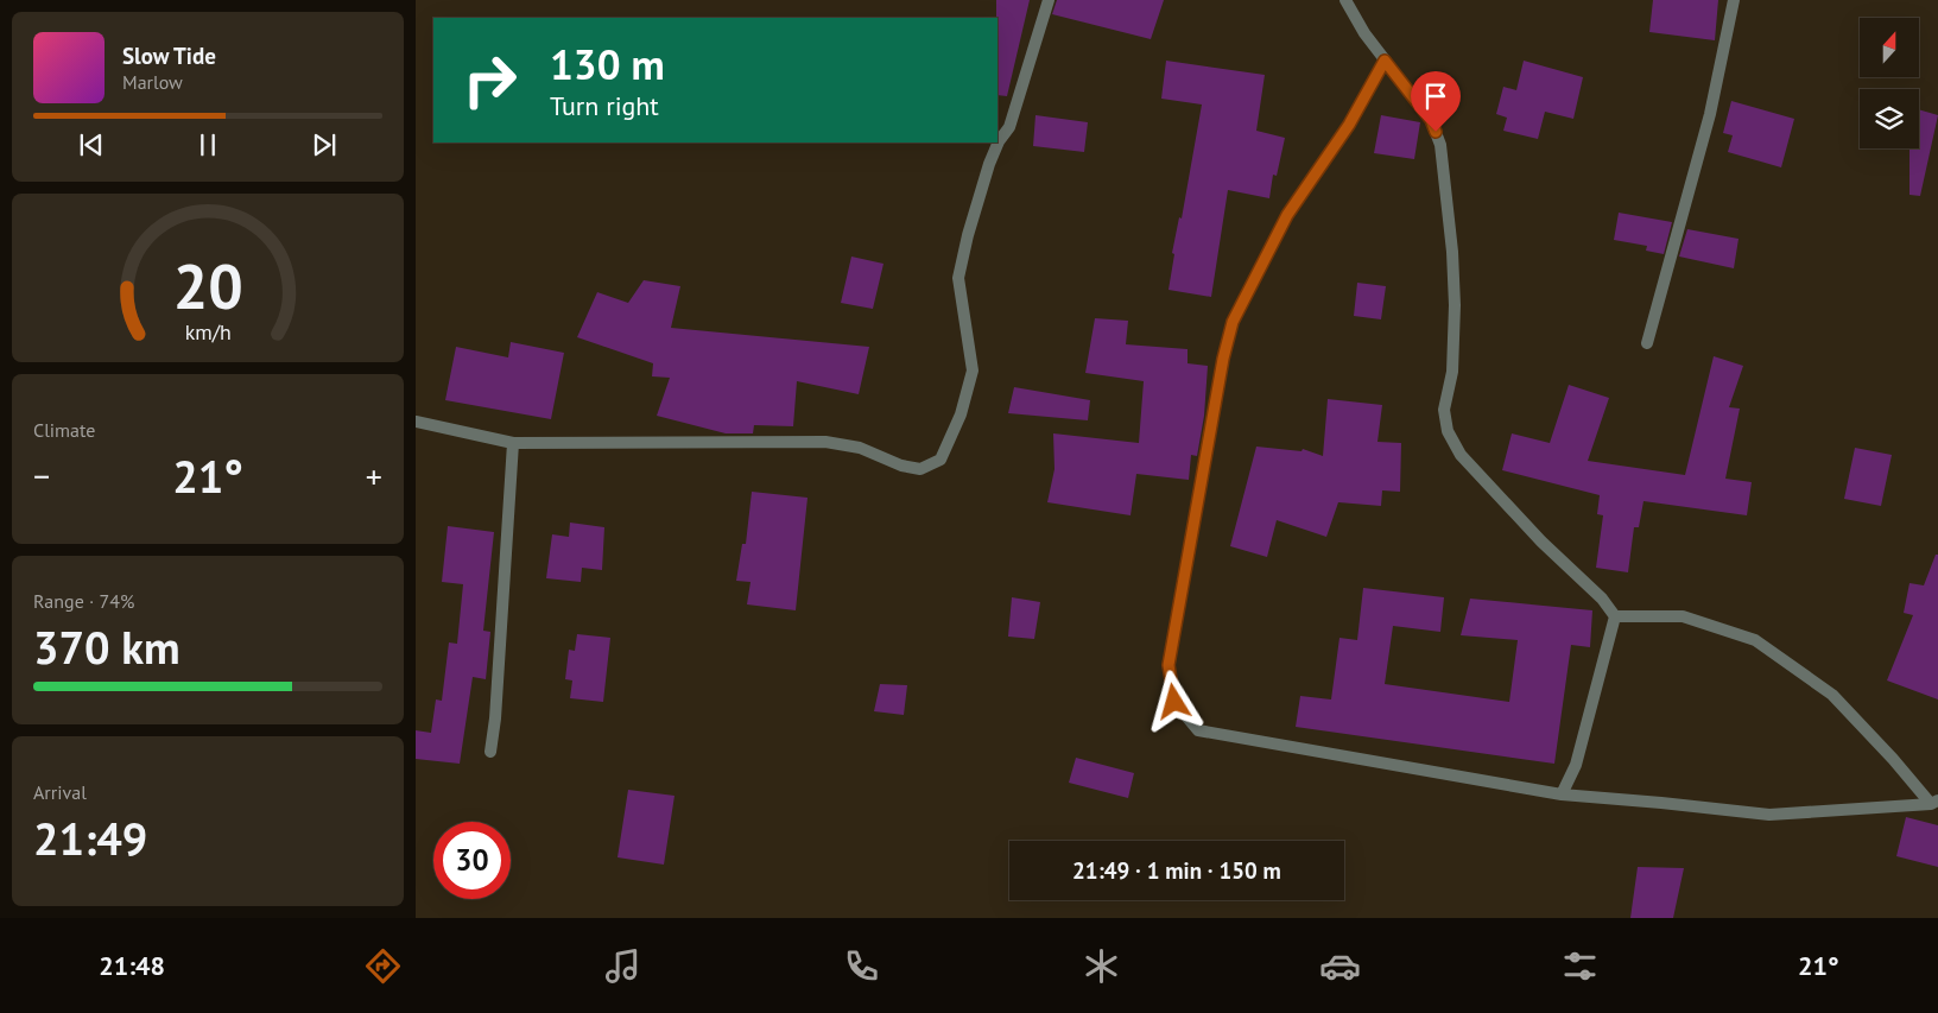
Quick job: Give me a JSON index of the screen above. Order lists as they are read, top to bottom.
{
  "north": "top",
  "page": {
    "turn": ["130 m", "Turn right"],
    "song": ["Slow Tide", "Marlow"],
    "tile": [
      "Climate",
      ["Range · 74%", "370 km"],
      ["Arrival", "21:49"]
    ],
    "heat": ["−", "21°", "+"],
    "limit": "30",
    "trip": "21:49 · 1 min · 150 m",
    "tabs": ["21:48", "21°"],
    "gauge": ["20", "km/h"]
  }
}
